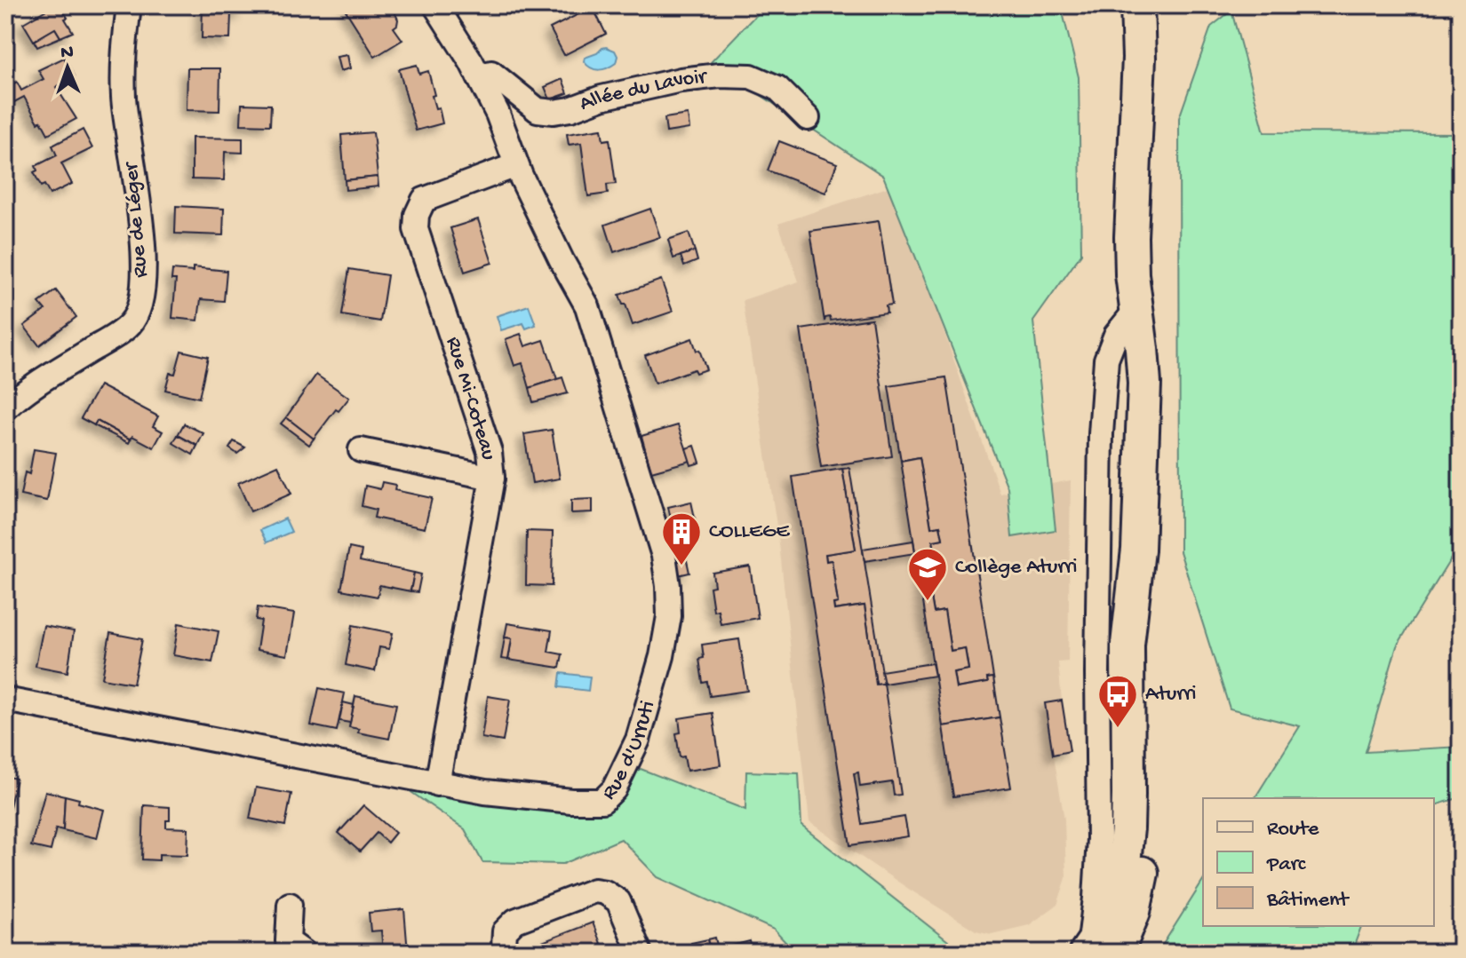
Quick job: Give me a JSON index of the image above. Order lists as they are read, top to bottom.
{
  "streets": {
    "street": [
      "Allée du Lavoir",
      "Rue de Léger",
      "Rue Mi-Coteau",
      "Rue d'Urruti"
    ]
  },
  "crossings": [
    ["Rue Mi-Coteau", "Rue d'Urruti"]
  ],
  "places": {
    "building": ["COLLEGE"],
    "school or university": ["Collège Aturri"],
    "bus stop": ["Aturri"]
  },
  "legend": ["Route", "Parc", "Bâtiment"],
  "north": "top"
}
